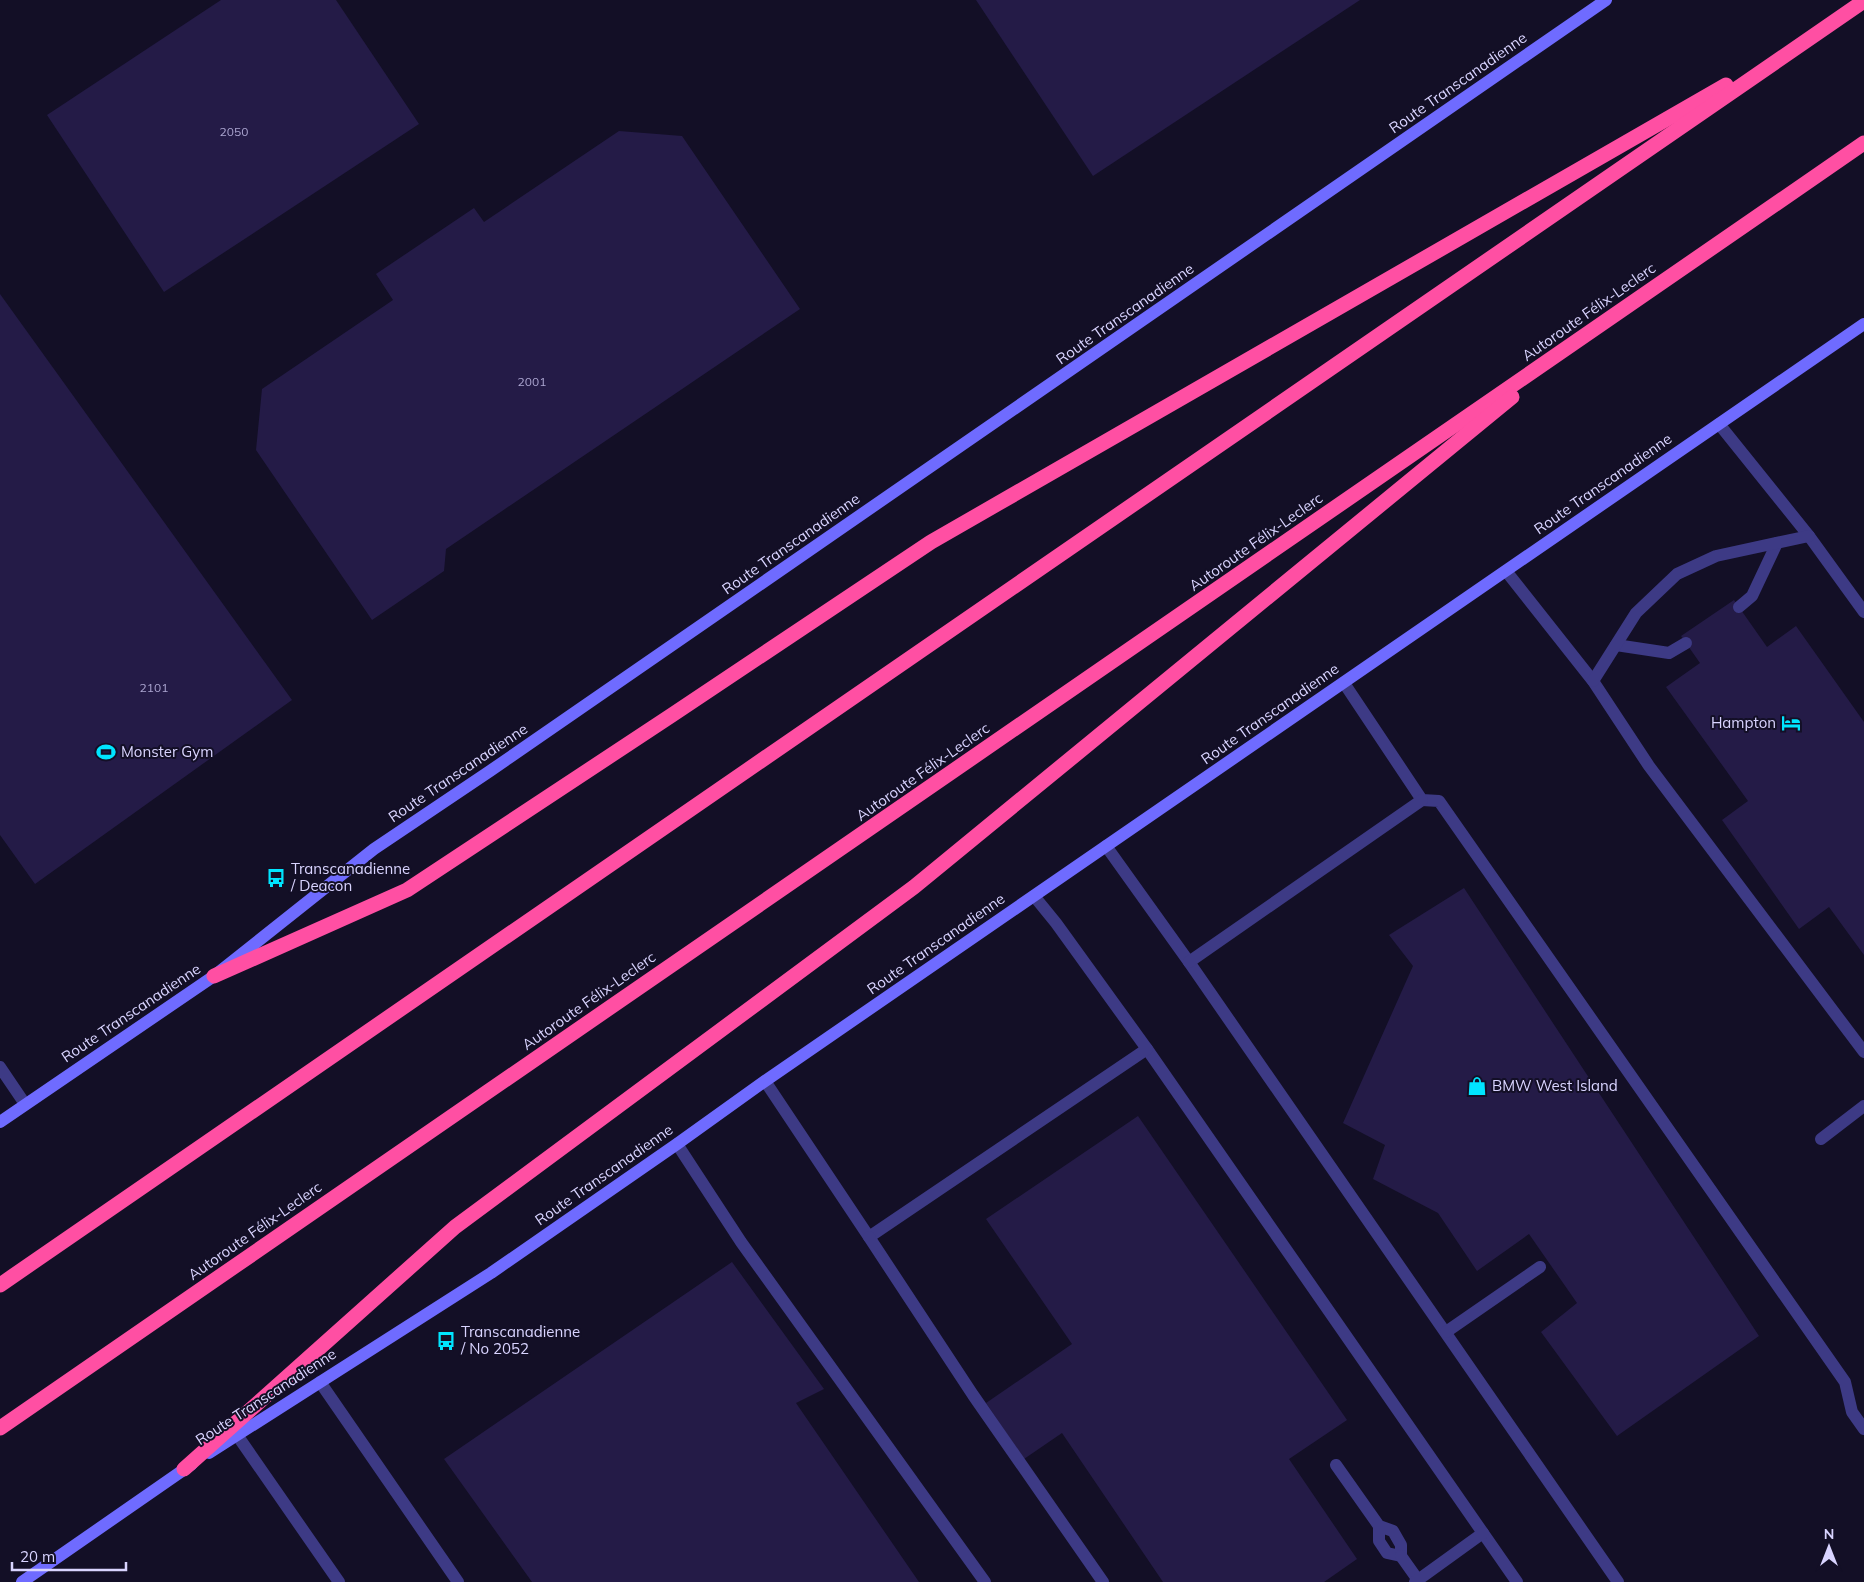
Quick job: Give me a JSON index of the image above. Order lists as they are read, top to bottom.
{
  "streets": {
    "highway": ["Autoroute Félix-Leclerc"],
    "main road": ["Route Transcanadienne"]
  },
  "places": {
    "hotel": ["Hampton"],
    "sports": ["Monster Gym"],
    "bus stop": ["Transcanadienne / Deacon", "Transcanadienne / No 2052"],
    "shop": ["BMW West Island"]
  },
  "house_numbers": ["2050", "2001", "2101"],
  "scale_bar": "20 m",
  "north": "top"
}
